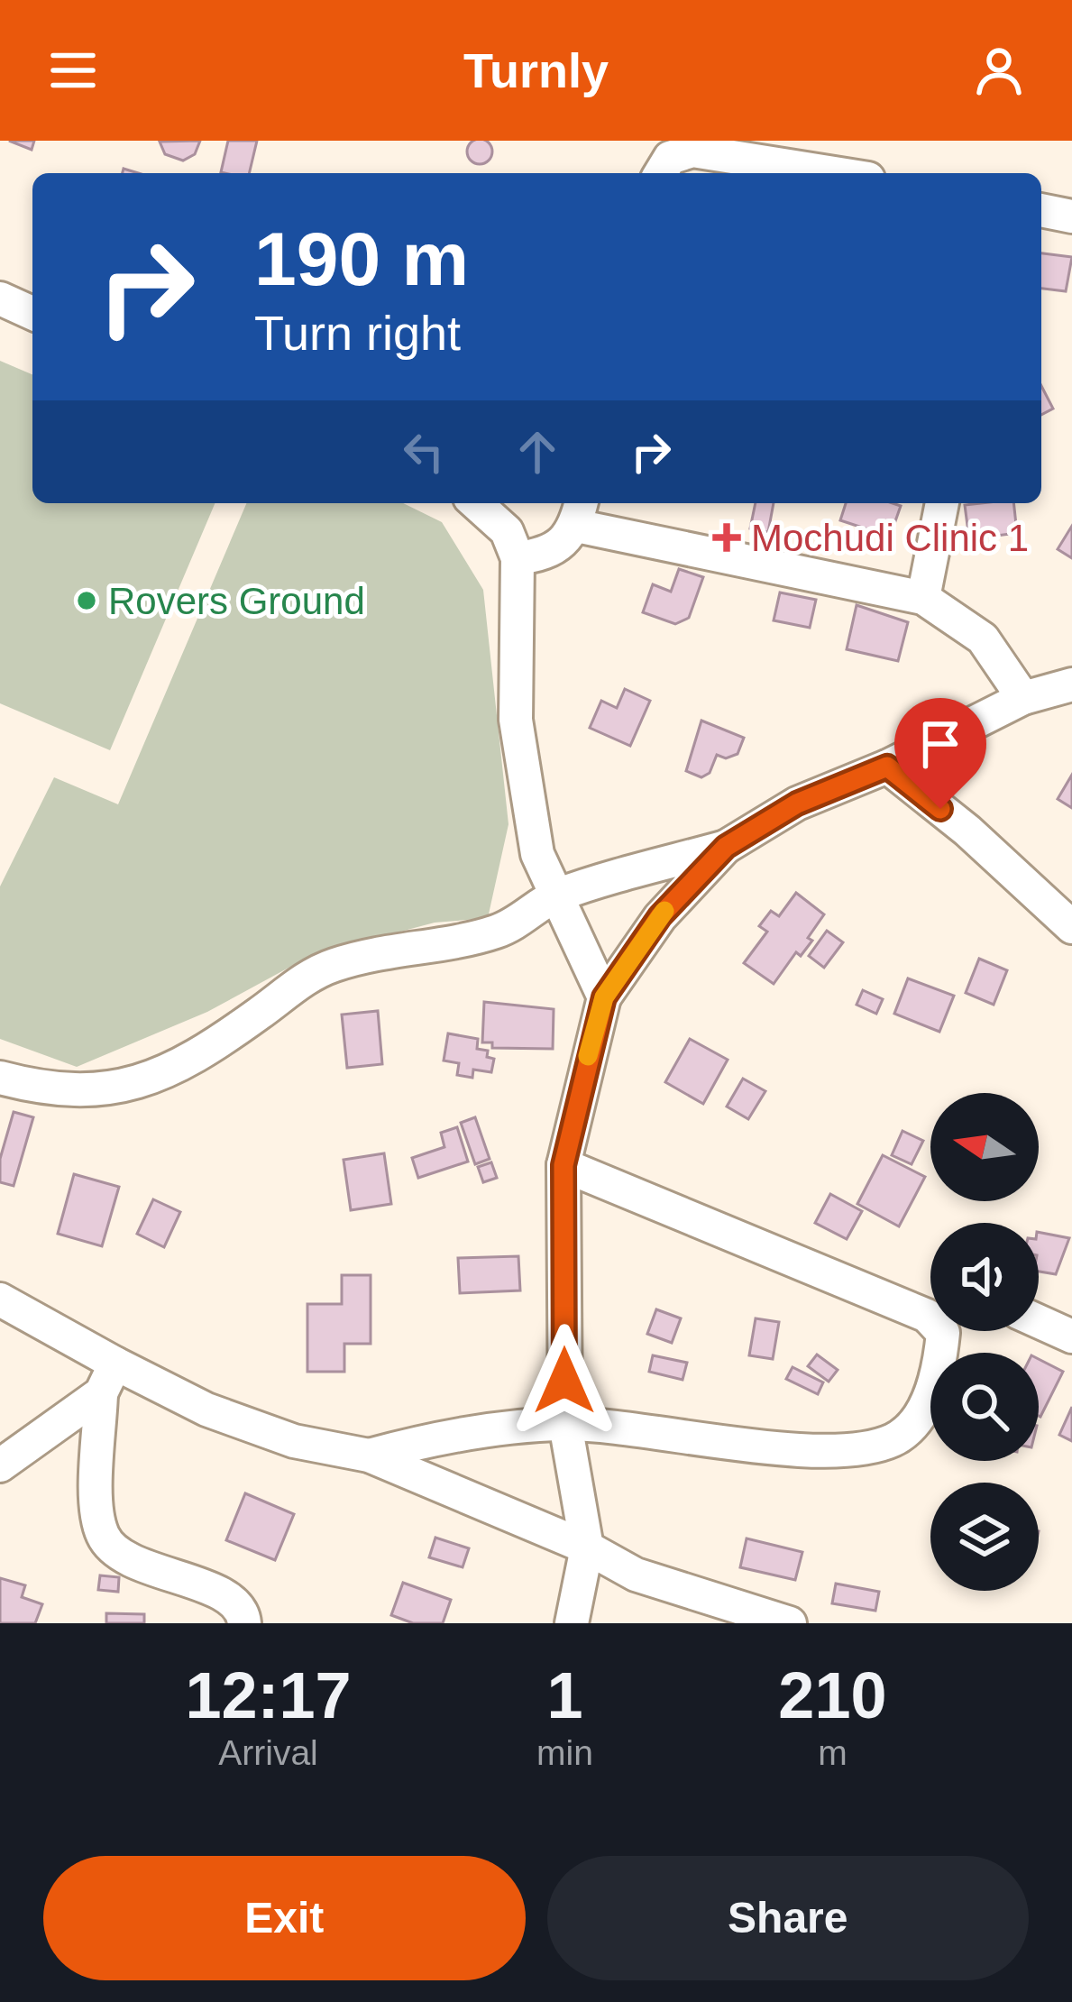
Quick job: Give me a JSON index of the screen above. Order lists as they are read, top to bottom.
{
  "places": {
    "health": ["Mochudi Clinic 1"],
    "other": ["Rovers Ground"]
  },
  "north": "left",
  "page": {
    "header": "Turnly",
    "turn": ["190 m", "Turn right"],
    "eta": [
      "12:17",
      "Arrival",
      "1",
      "min",
      "210",
      "m"
    ],
    "buttons": ["Exit", "Share"]
  }
}
